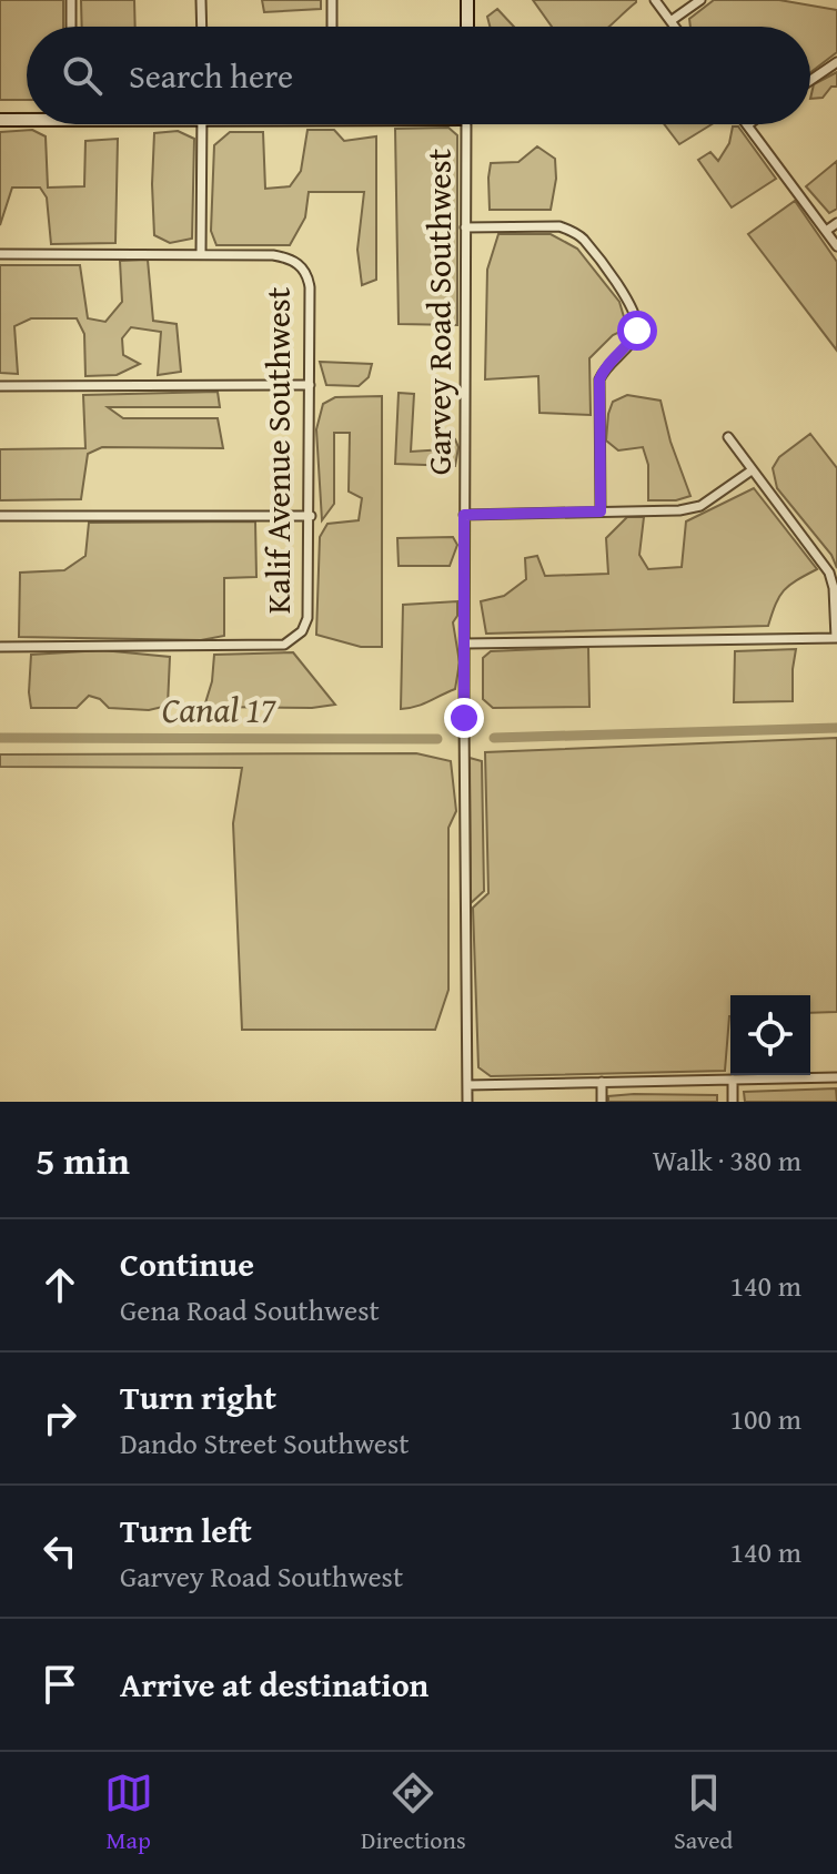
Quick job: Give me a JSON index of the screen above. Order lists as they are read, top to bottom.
{
  "streets": {
    "street": ["Garvey Road Southwest", "Kalif Avenue Southwest"]
  },
  "water": ["Canal 17"],
  "page": {
    "search": "Search here",
    "heading": ["5 min", "Walk · 380 m"],
    "list": [
      ["Continue", "Gena Road Southwest", "140 m"],
      ["Turn right", "Dando Street Southwest", "100 m"],
      ["Turn left", "Garvey Road Southwest", "140 m"],
      "Arrive at destination"
    ],
    "nav": ["Map", "Directions", "Saved"]
  }
}
